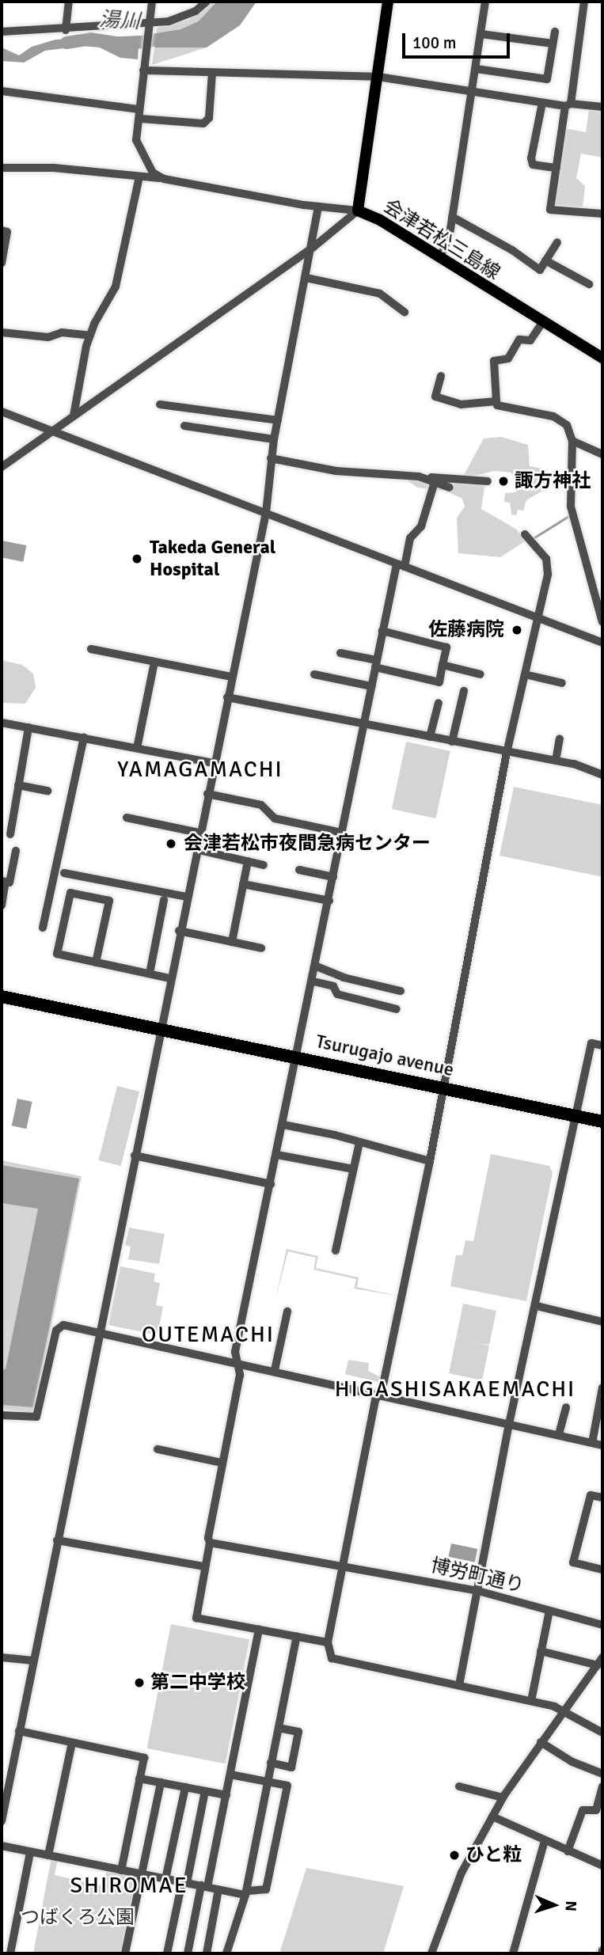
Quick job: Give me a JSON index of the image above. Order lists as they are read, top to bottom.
{
  "streets": {
    "highway": ["Tsurugajo avenue"],
    "main road": ["会津若松三島線"],
    "street": ["博労町通り"]
  },
  "districts": [
    "YAMAGAMACHI",
    "OUTEMACHI",
    "HIGASHISAKAEMACHI",
    "SHIROMAE"
  ],
  "water": ["湯川"],
  "parks": ["つばくろ公園"],
  "places": [
    "諏方神社",
    "Takeda General Hospital",
    "佐藤病院",
    "会津若松市夜間急病センター",
    "第二中学校",
    "ひと粒"
  ],
  "scale_bar": "100 m",
  "north": "right"
}
